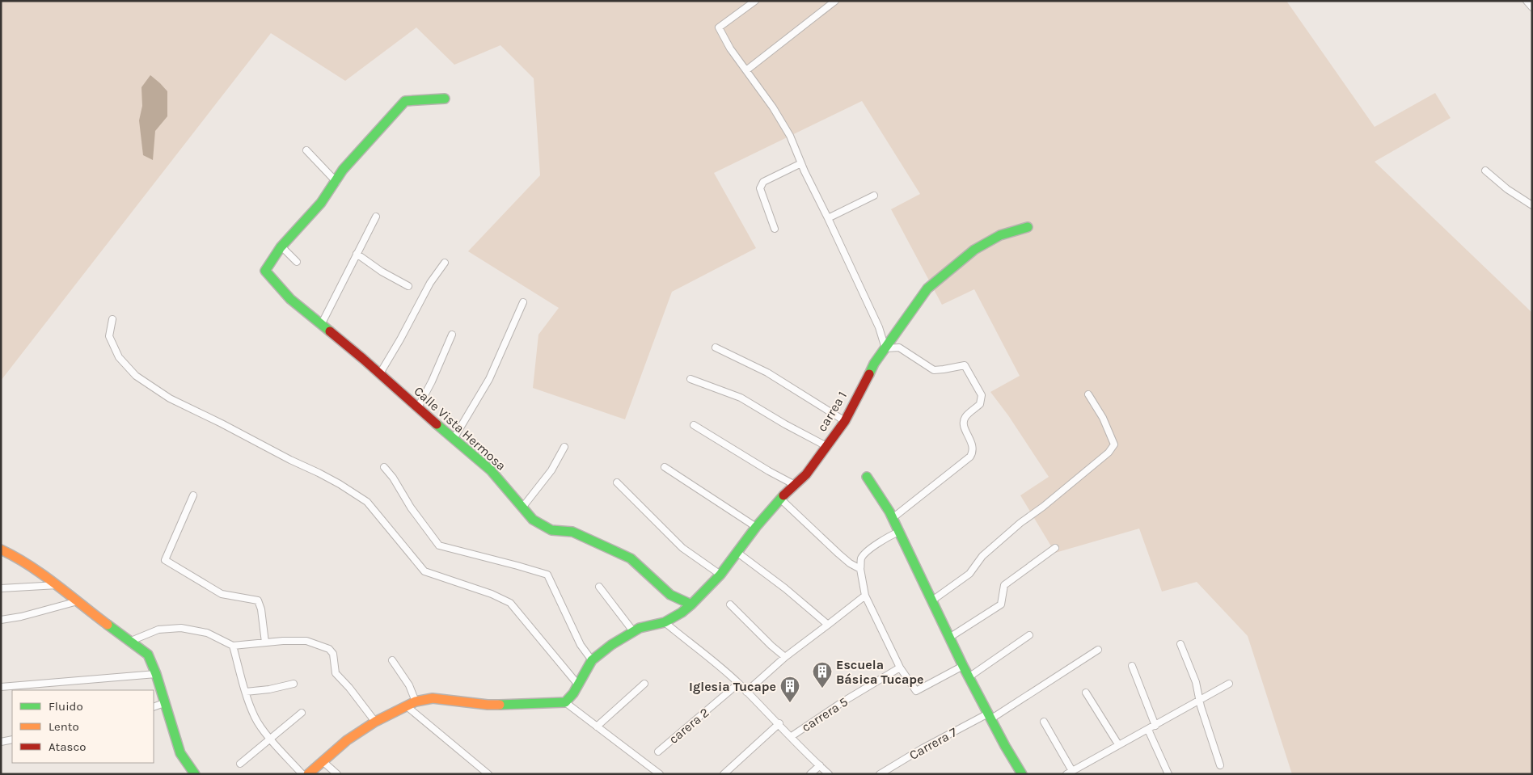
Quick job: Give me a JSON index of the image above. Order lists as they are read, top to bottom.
{
  "streets": {
    "street": [
      "carrea 1",
      "Calle Vista Hermosa",
      "carrera 5",
      "carera 2",
      "Carrera 7"
    ]
  },
  "crossings": [
    ["carrea 1", "Calle Vista Hermosa"]
  ],
  "places": {
    "building": ["Escuela Básica Tucape", "Iglesia Tucape"]
  },
  "legend": ["Fluido", "Lento", "Atasco"]
}
